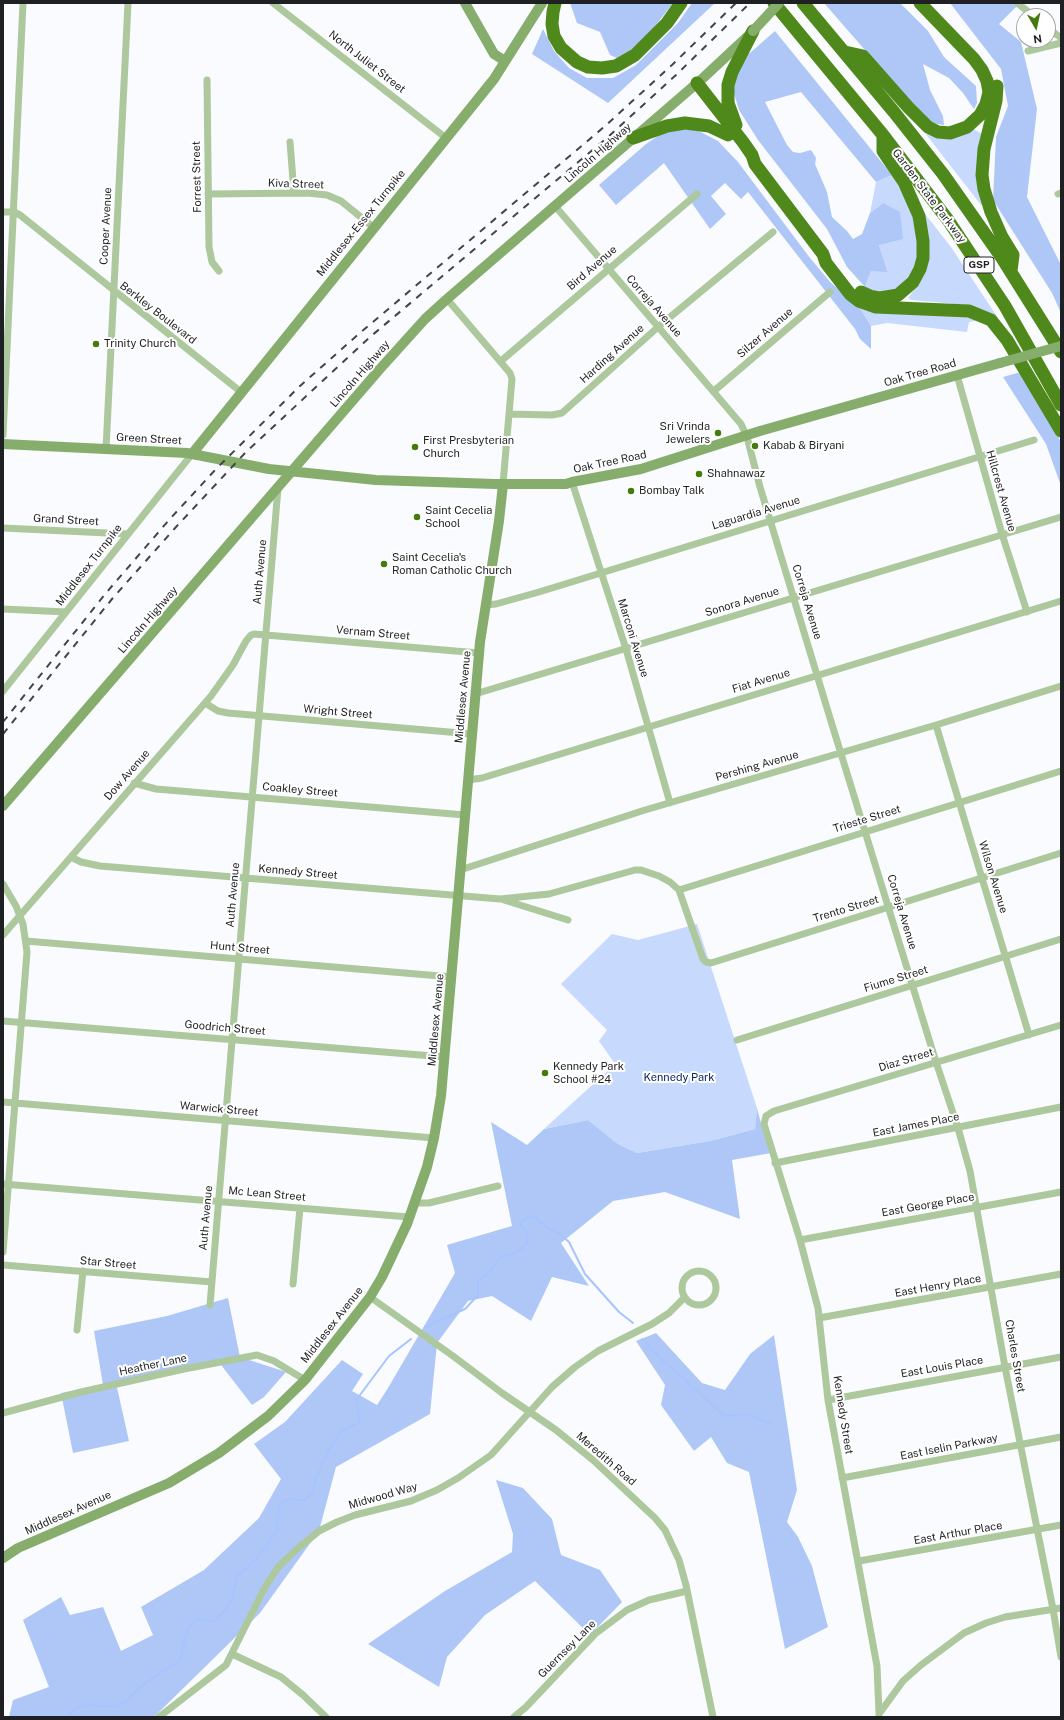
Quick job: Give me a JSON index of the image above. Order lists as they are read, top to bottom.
{
  "streets": {
    "highway": ["Garden State Parkway", "GSP"],
    "street": [
      "North Juliet Street",
      "Lincoln Highway",
      "Forrest Street",
      "Kiva Street",
      "Middlesex-Essex Turnpike",
      "Cooper Avenue",
      "Bird Avenue",
      "Correja Avenue",
      "Berkley Boulevard",
      "Silzer Avenue",
      "Harding Avenue",
      "Oak Tree Road",
      "Green Street",
      "Hillcrest Avenue",
      "Laguardia Avenue",
      "Grand Street",
      "Middlesex Turnpike",
      "Auth Avenue",
      "Sonora Avenue",
      "Vernam Street",
      "Marconi Avenue",
      "Fiat Avenue",
      "Middlesex Avenue",
      "Wright Street",
      "Pershing Avenue",
      "Dow Avenue",
      "Coakley Street",
      "Trieste Street",
      "Kennedy Street",
      "Wilson Avenue",
      "Trento Street",
      "Hunt Street",
      "Fiume Street",
      "Goodrich Street",
      "Diaz Street",
      "Warwick Street",
      "East James Place",
      "Mc Lean Street",
      "East George Place",
      "Star Street",
      "East Henry Place",
      "Charles Street",
      "Heather Lane",
      "East Louis Place",
      "East Iselin Parkway",
      "Meredith Road",
      "Midwood Way",
      "East Arthur Place",
      "Guernsey Lane"
    ]
  },
  "crossings": [
    ["North Juliet Street", "Middlesex-Essex Turnpike"],
    ["Lincoln Highway", "Correja Avenue"],
    ["Lincoln Highway", "Oak Tree Road"],
    ["Lincoln Highway", "Green Street"],
    ["Lincoln Highway", "Auth Avenue"],
    ["Lincoln Highway", "Middlesex Avenue"],
    ["Forrest Street", "Kiva Street"],
    ["Kiva Street", "Middlesex-Essex Turnpike"],
    ["Middlesex-Essex Turnpike", "Berkley Boulevard"],
    ["Middlesex-Essex Turnpike", "Green Street"],
    ["Middlesex-Essex Turnpike", "Middlesex Turnpike"],
    ["Cooper Avenue", "Berkley Boulevard"],
    ["Cooper Avenue", "Green Street"],
    ["Bird Avenue", "Correja Avenue"],
    ["Bird Avenue", "Middlesex Avenue"],
    ["Correja Avenue", "Silzer Avenue"],
    ["Correja Avenue", "Harding Avenue"],
    ["Correja Avenue", "Oak Tree Road"],
    ["Correja Avenue", "Laguardia Avenue"],
    ["Correja Avenue", "Sonora Avenue"],
    ["Correja Avenue", "Fiat Avenue"],
    ["Correja Avenue", "Pershing Avenue"],
    ["Correja Avenue", "Trieste Street"],
    ["Correja Avenue", "Trento Street"],
    ["Correja Avenue", "Fiume Street"],
    ["Correja Avenue", "Diaz Street"],
    ["Correja Avenue", "Charles Street"],
    ["Harding Avenue", "Middlesex Avenue"],
    ["Oak Tree Road", "Green Street"],
    ["Oak Tree Road", "Hillcrest Avenue"],
    ["Oak Tree Road", "Marconi Avenue"],
    ["Oak Tree Road", "Middlesex Avenue"],
    ["Green Street", "Middlesex Turnpike"],
    ["Hillcrest Avenue", "Laguardia Avenue"],
    ["Hillcrest Avenue", "Sonora Avenue"],
    ["Hillcrest Avenue", "Fiat Avenue"],
    ["Laguardia Avenue", "Marconi Avenue"],
    ["Laguardia Avenue", "Middlesex Avenue"],
    ["Grand Street", "Middlesex Turnpike"],
    ["Auth Avenue", "Vernam Street"],
    ["Auth Avenue", "Wright Street"],
    ["Auth Avenue", "Dow Avenue"],
    ["Auth Avenue", "Coakley Street"],
    ["Auth Avenue", "Kennedy Street"],
    ["Auth Avenue", "Hunt Street"],
    ["Auth Avenue", "Goodrich Street"],
    ["Auth Avenue", "Warwick Street"],
    ["Auth Avenue", "Mc Lean Street"],
    ["Auth Avenue", "Star Street"],
    ["Sonora Avenue", "Marconi Avenue"],
    ["Sonora Avenue", "Middlesex Avenue"],
    ["Vernam Street", "Middlesex Avenue"],
    ["Vernam Street", "Dow Avenue"],
    ["Marconi Avenue", "Fiat Avenue"],
    ["Marconi Avenue", "Pershing Avenue"],
    ["Fiat Avenue", "Middlesex Avenue"],
    ["Middlesex Avenue", "Wright Street"],
    ["Middlesex Avenue", "Pershing Avenue"],
    ["Middlesex Avenue", "Coakley Street"],
    ["Middlesex Avenue", "Kennedy Street"],
    ["Middlesex Avenue", "Hunt Street"],
    ["Middlesex Avenue", "Goodrich Street"],
    ["Middlesex Avenue", "Warwick Street"],
    ["Middlesex Avenue", "Mc Lean Street"],
    ["Middlesex Avenue", "Heather Lane"],
    ["Middlesex Avenue", "Meredith Road"],
    ["Wright Street", "Dow Avenue"],
    ["Pershing Avenue", "Wilson Avenue"],
    ["Dow Avenue", "Coakley Street"],
    ["Dow Avenue", "Kennedy Street"],
    ["Trieste Street", "Kennedy Street"],
    ["Trieste Street", "Wilson Avenue"],
    ["Trieste Street", "Trento Street"],
    ["Kennedy Street", "Trento Street"],
    ["Kennedy Street", "Diaz Street"],
    ["Kennedy Street", "East James Place"],
    ["Kennedy Street", "East George Place"],
    ["Kennedy Street", "East Henry Place"],
    ["Kennedy Street", "East Louis Place"],
    ["Kennedy Street", "East Iselin Parkway"],
    ["Kennedy Street", "East Arthur Place"],
    ["Wilson Avenue", "Trento Street"],
    ["Wilson Avenue", "Fiume Street"],
    ["Wilson Avenue", "Diaz Street"],
    ["Diaz Street", "Charles Street"],
    ["East James Place", "Charles Street"],
    ["East George Place", "Charles Street"],
    ["East Henry Place", "Charles Street"],
    ["Charles Street", "East Louis Place"],
    ["Charles Street", "East Iselin Parkway"],
    ["Charles Street", "East Arthur Place"],
    ["Meredith Road", "Midwood Way"],
    ["Meredith Road", "Guernsey Lane"]
  ],
  "parks": ["Kennedy Park"],
  "places": [
    "Trinity Church",
    "Sri Vrinda Jewelers",
    "Kabab & Biryani",
    "First Presbyterian Church",
    "Shahnawaz",
    "Bombay Talk",
    "Saint Cecelia School",
    "Saint Cecelia's Roman Catholic Church",
    "Kennedy Park School #24"
  ],
  "north": "bottom"
}
